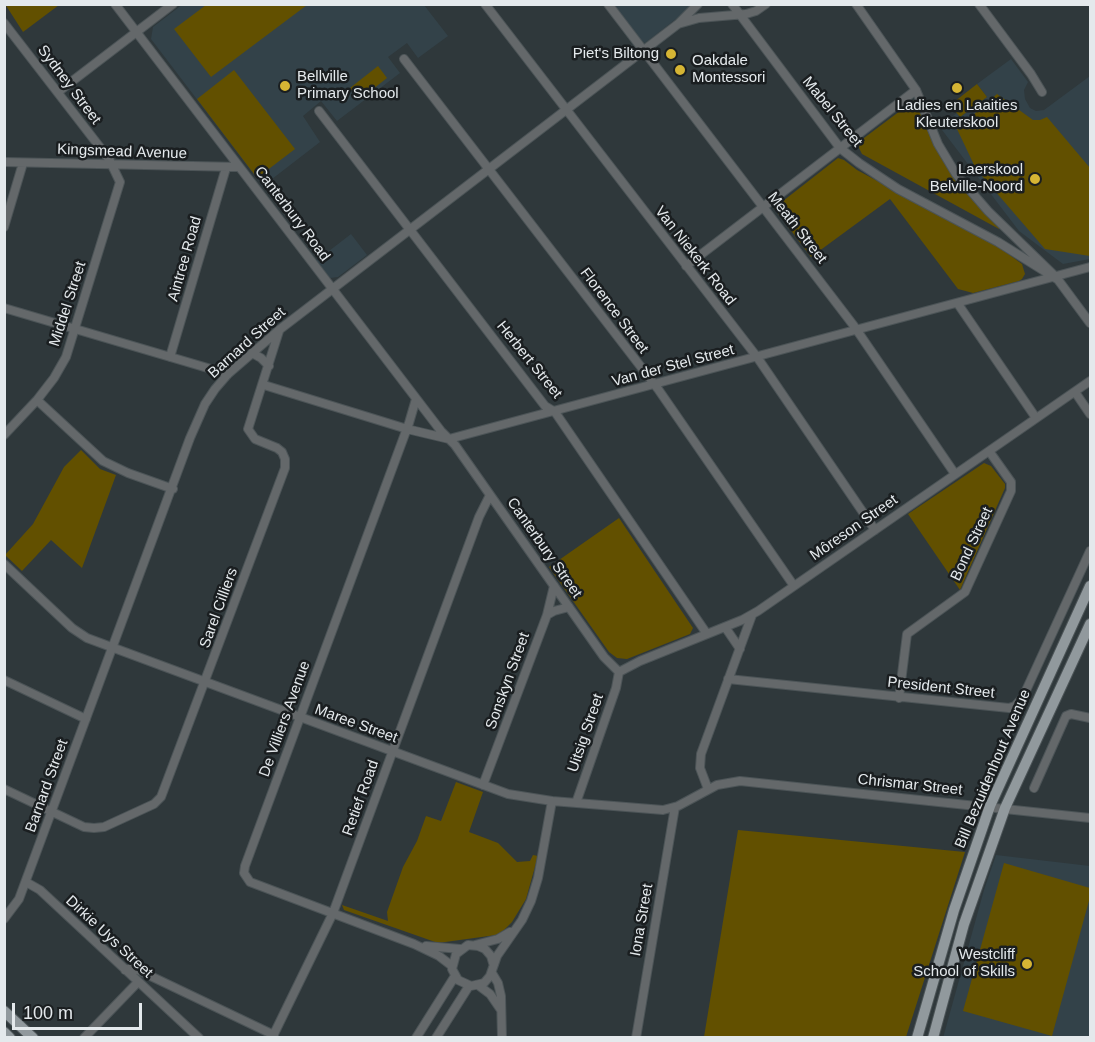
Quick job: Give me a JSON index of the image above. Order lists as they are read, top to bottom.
{
  "streets": {
    "main road": ["Bill Bezuidenhout Avenue"],
    "street": [
      "Sydney Street",
      "Mabel Street",
      "Kingsmead Avenue",
      "Canterbury Road",
      "Meath Street",
      "Van Niekerk Road",
      "Aintree Road",
      "Middel Street",
      "Florence Street",
      "Barnard Street",
      "Herbert Street",
      "Van der Stel Street",
      "Môreson Street",
      "Bond Street",
      "Canterbury Street",
      "Sarel Cilliers",
      "Sonskyn Street",
      "President Street",
      "De Villiers Avenue",
      "Maree Street",
      "Uitsig Street",
      "Chrismar Street",
      "Retief Road",
      "Iona Street",
      "Dirkie Uys Street"
    ]
  },
  "crossings": [
    ["Sydney Street", "Kingsmead Avenue"],
    ["Sydney Street", "Middel Street"],
    ["Mabel Street", "Barnard Street"],
    ["Mabel Street", "Van der Stel Street"],
    ["Kingsmead Avenue", "Canterbury Road"],
    ["Kingsmead Avenue", "Aintree Road"],
    ["Kingsmead Avenue", "Middel Street"],
    ["Canterbury Road", "Barnard Street"],
    ["Canterbury Road", "Van der Stel Street"],
    ["Canterbury Road", "Canterbury Street"],
    ["Canterbury Road", "De Villiers Avenue"],
    ["Meath Street", "Barnard Street"],
    ["Meath Street", "Van der Stel Street"],
    ["Meath Street", "Môreson Street"],
    ["Van Niekerk Road", "Barnard Street"],
    ["Van Niekerk Road", "Van der Stel Street"],
    ["Van Niekerk Road", "Môreson Street"],
    ["Florence Street", "Barnard Street"],
    ["Florence Street", "Van der Stel Street"],
    ["Florence Street", "Môreson Street"],
    ["Barnard Street", "Herbert Street"],
    ["Barnard Street", "Sarel Cilliers"],
    ["Barnard Street", "Maree Street"],
    ["Barnard Street", "Dirkie Uys Street"],
    ["Herbert Street", "Van der Stel Street"],
    ["Herbert Street", "Môreson Street"],
    ["Van der Stel Street", "Canterbury Street"],
    ["Van der Stel Street", "Sarel Cilliers"],
    ["Van der Stel Street", "De Villiers Avenue"],
    ["Môreson Street", "Bond Street"],
    ["Môreson Street", "Canterbury Street"],
    ["Môreson Street", "Uitsig Street"],
    ["Bond Street", "President Street"],
    ["Canterbury Street", "Sonskyn Street"],
    ["Canterbury Street", "Uitsig Street"],
    ["Canterbury Street", "Retief Road"],
    ["Sarel Cilliers", "Maree Street"],
    ["Sonskyn Street", "Maree Street"],
    ["De Villiers Avenue", "Maree Street"],
    ["De Villiers Avenue", "Retief Road"],
    ["Maree Street", "Uitsig Street"],
    ["Maree Street", "Chrismar Street"],
    ["Maree Street", "Retief Road"],
    ["Maree Street", "Iona Street"],
    ["Bill Bezuidenhout Avenue", "Chrismar Street"]
  ],
  "places": [
    "Piet's Biltong",
    "Oakdale Montessori",
    "Bellville Primary School",
    "Ladies en Laaities Kleuterskool",
    "Laerskool Belville-Noord",
    "Westcliff School of Skills"
  ],
  "scale_bar": "100 m"
}
